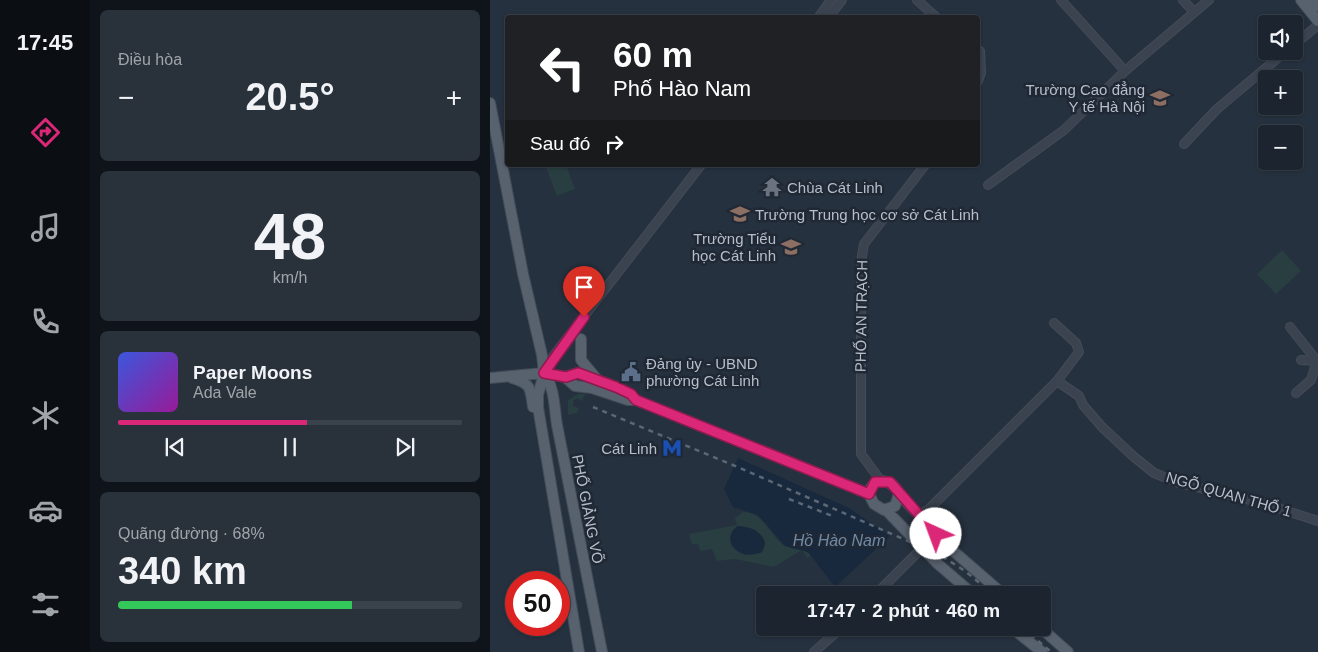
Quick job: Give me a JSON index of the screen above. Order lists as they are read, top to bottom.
{
  "streets": {
    "main road": ["PHỐ GIẢNG VÕ"],
    "street": ["PHỐ AN TRẠCH", "NGÕ QUAN THỔ 1"]
  },
  "water": ["Hồ Hào Nam"],
  "places": {
    "school or university": ["Trường Cao đẳng Y tế Hà Nội", "Trường Trung học cơ sở Cát Linh", "Trường Tiểu học Cát Linh"],
    "temple": ["Chùa Cát Linh"],
    "public building": ["Đảng ủy - UBND phường Cát Linh"],
    "metro station": ["Cát Linh"]
  },
  "page": {
    "tabs": "17:45",
    "tile": [
      "Điều hòa",
      ["48", "km/h"],
      ["Quãng đường · 68%", "340 km"]
    ],
    "map_buttons": ["+", "−"],
    "turn": ["60 m", "Phố Hào Nam"],
    "heat": ["−", "20.5°", "+"],
    "then": "Sau đó",
    "song": ["Paper Moons", "Ada Vale"],
    "limit": "50",
    "trip": "17:47 · 2 phút · 460 m"
  }
}
